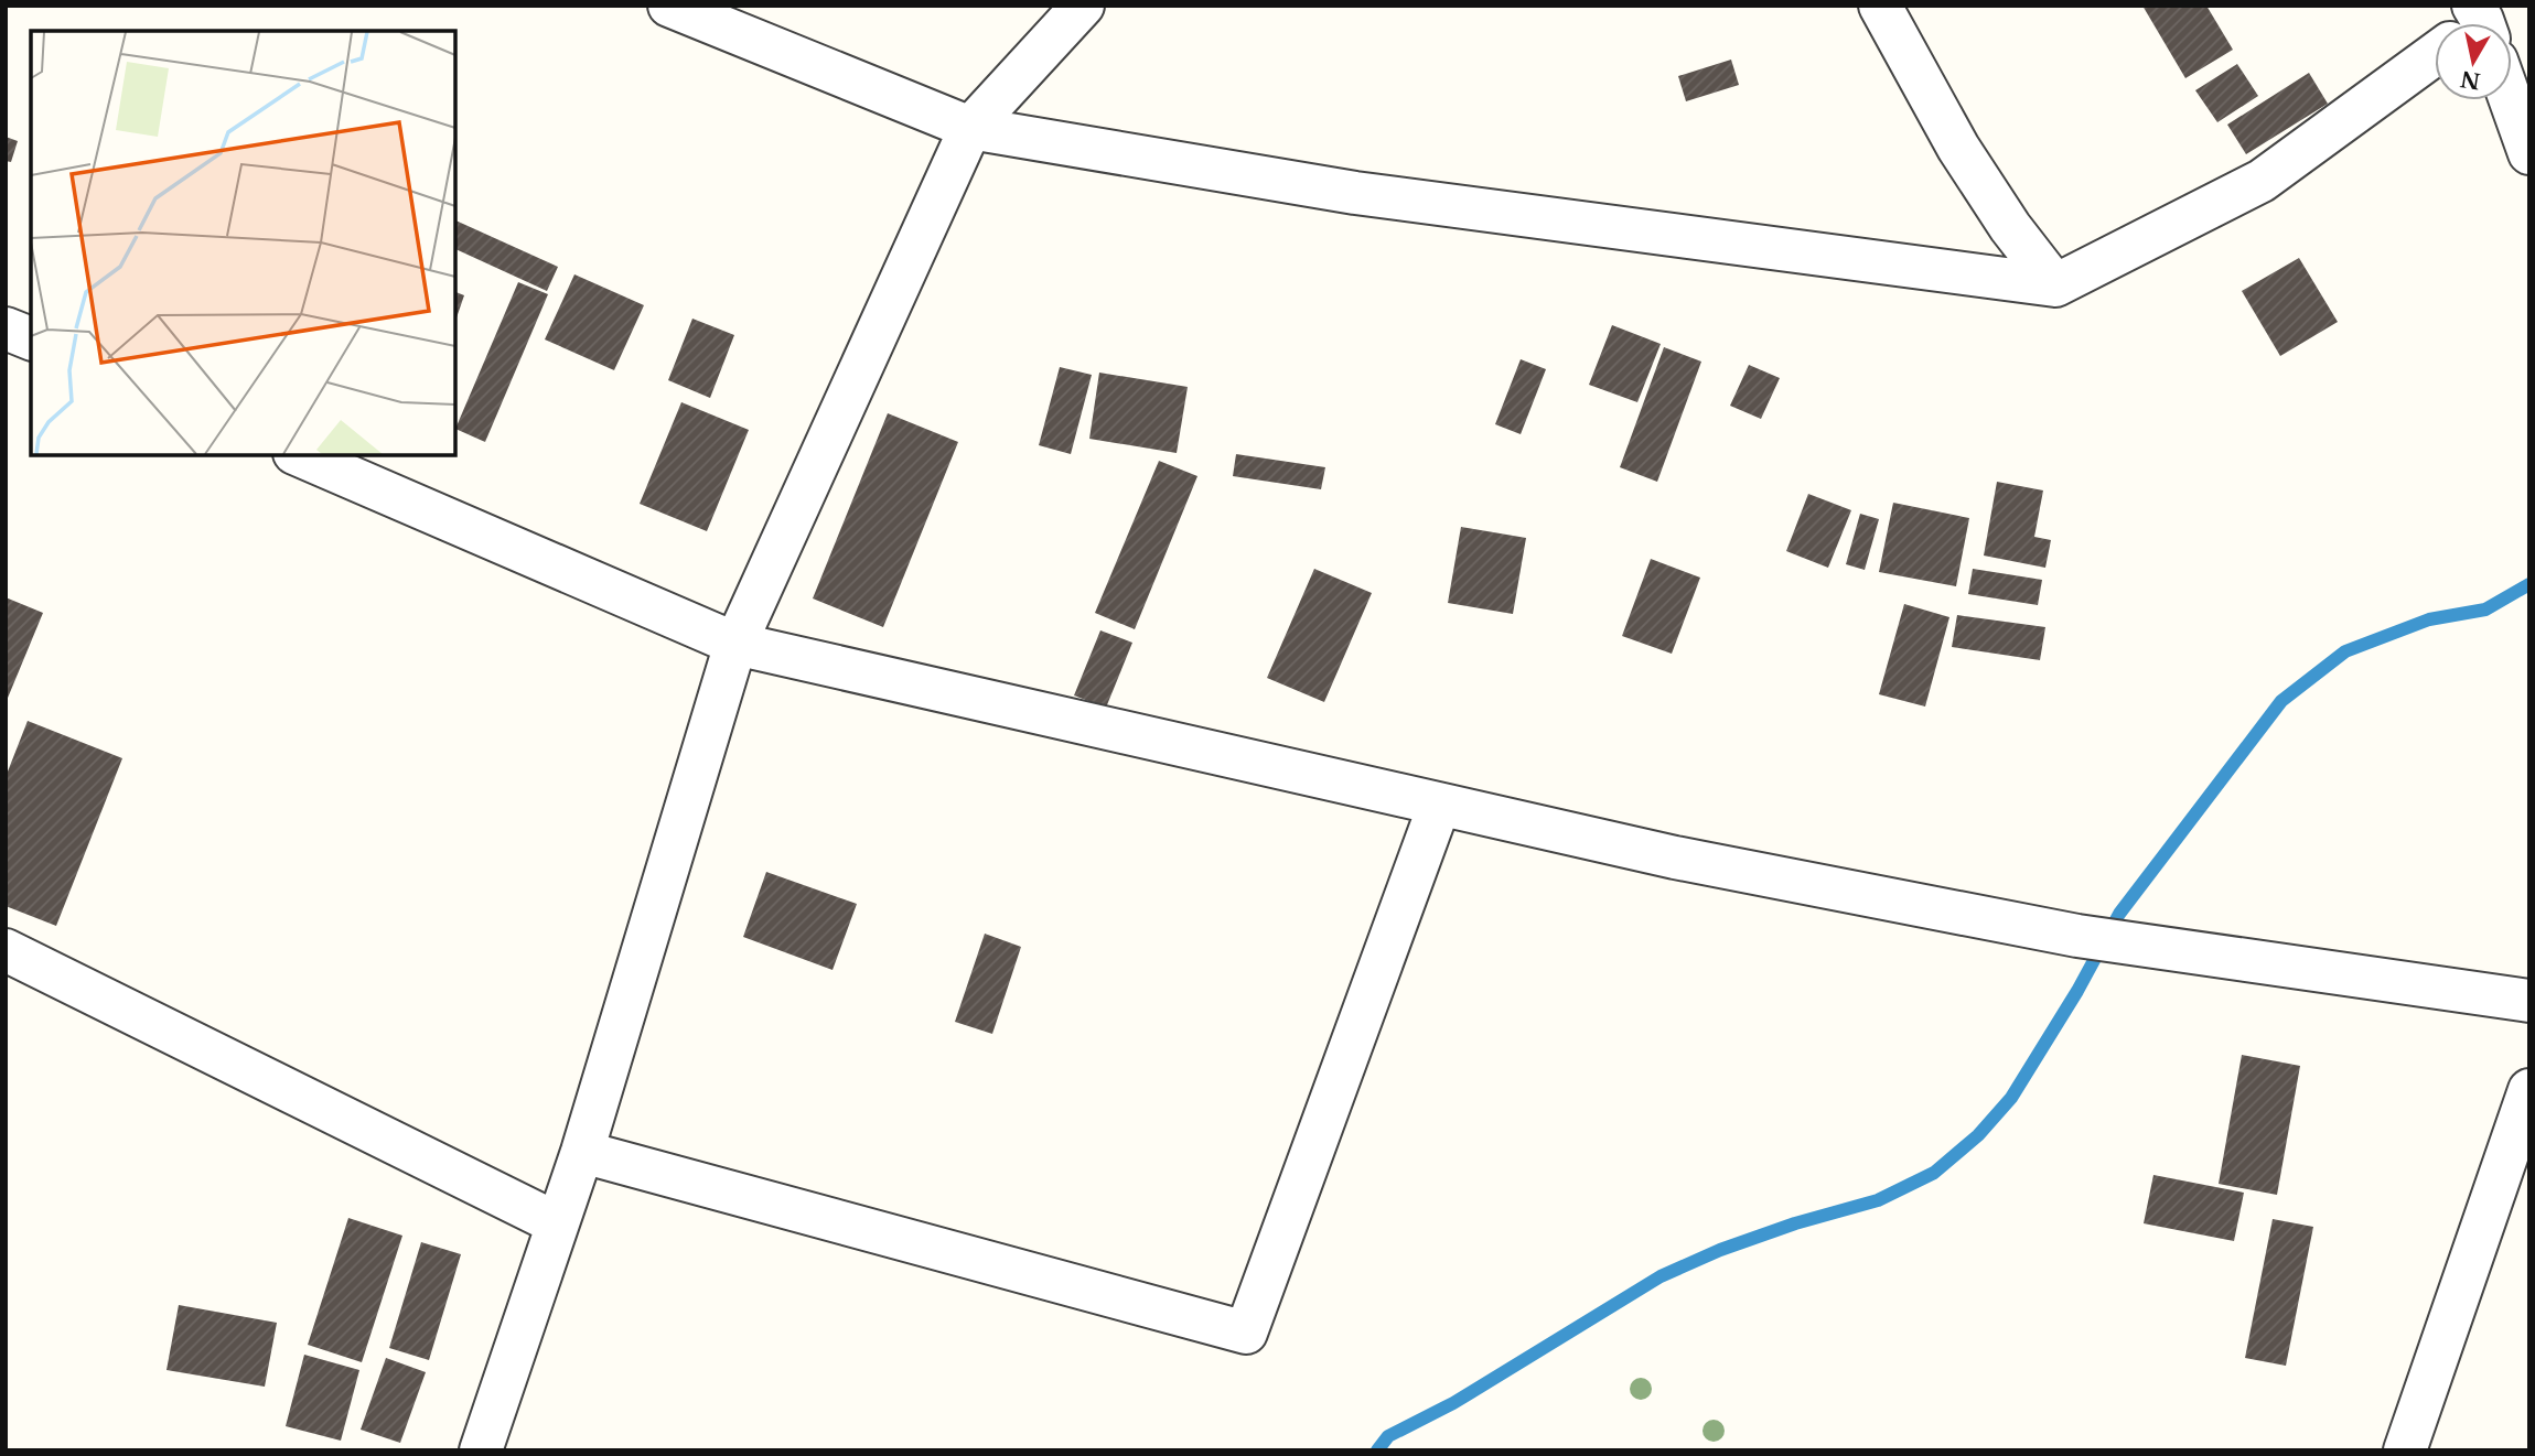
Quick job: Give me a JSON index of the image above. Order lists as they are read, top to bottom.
{
  "north": "bottom"
}
